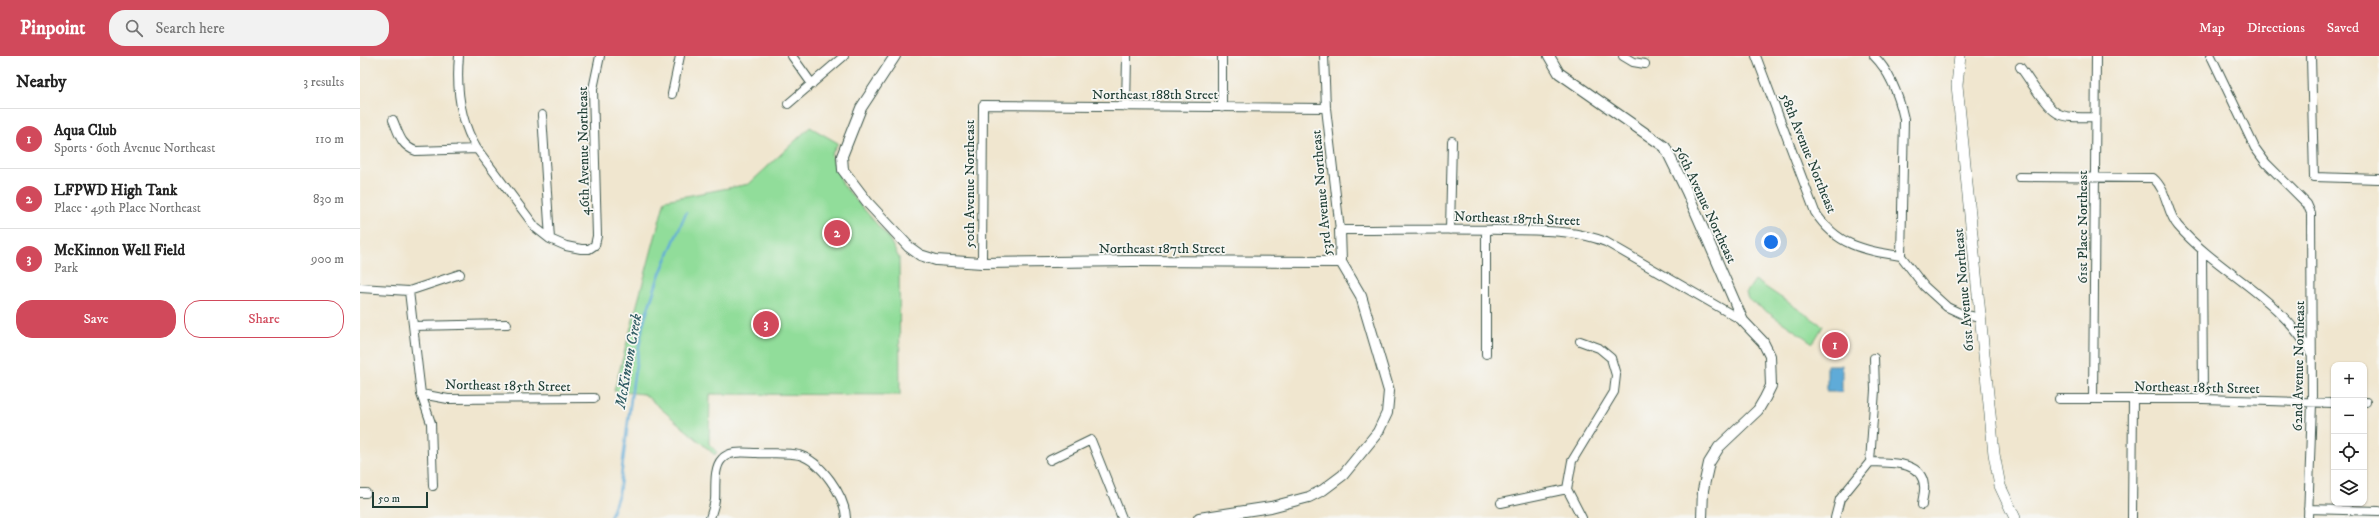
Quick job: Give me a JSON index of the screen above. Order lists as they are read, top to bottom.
{
  "streets": {
    "main road": ["61st Avenue Northeast"],
    "street": [
      "Northeast 188th Street",
      "46th Avenue Northeast",
      "58th Avenue Northeast",
      "50th Avenue Northeast",
      "53rd Avenue Northeast",
      "56th Avenue Northeast",
      "Northeast 187th Street",
      "61st Place Northeast",
      "62nd Avenue Northeast",
      "Northeast 185th Street"
    ]
  },
  "crossings": [
    ["Northeast 188th Street", "50th Avenue Northeast"],
    ["Northeast 188th Street", "53rd Avenue Northeast"],
    ["50th Avenue Northeast", "Northeast 187th Street"],
    ["53rd Avenue Northeast", "Northeast 187th Street"],
    ["56th Avenue Northeast", "Northeast 187th Street"],
    ["61st Place Northeast", "Northeast 185th Street"],
    ["62nd Avenue Northeast", "Northeast 185th Street"]
  ],
  "water": ["McKinnon Creek"],
  "scale_bar": "50 m",
  "page": {
    "header": "Pinpoint",
    "search": "Search here",
    "nav": ["Map", "Directions", "Saved"],
    "heading": ["Nearby", "3 results"],
    "list": [
      {
        "mark": "1",
        "name": "Aqua Club",
        "note": "Sports · 60th Avenue Northeast",
        "value": "110 m"
      },
      {
        "mark": "2",
        "name": "LFPWD High Tank",
        "note": "Place · 49th Place Northeast",
        "value": "830 m"
      },
      {
        "mark": "3",
        "name": "McKinnon Well Field",
        "note": "Park",
        "value": "900 m"
      }
    ],
    "pins": ["2", "3", "1"],
    "buttons": ["Save", "Share"],
    "map_buttons": ["+", "−"],
    "scale": "50 m"
  }
}
